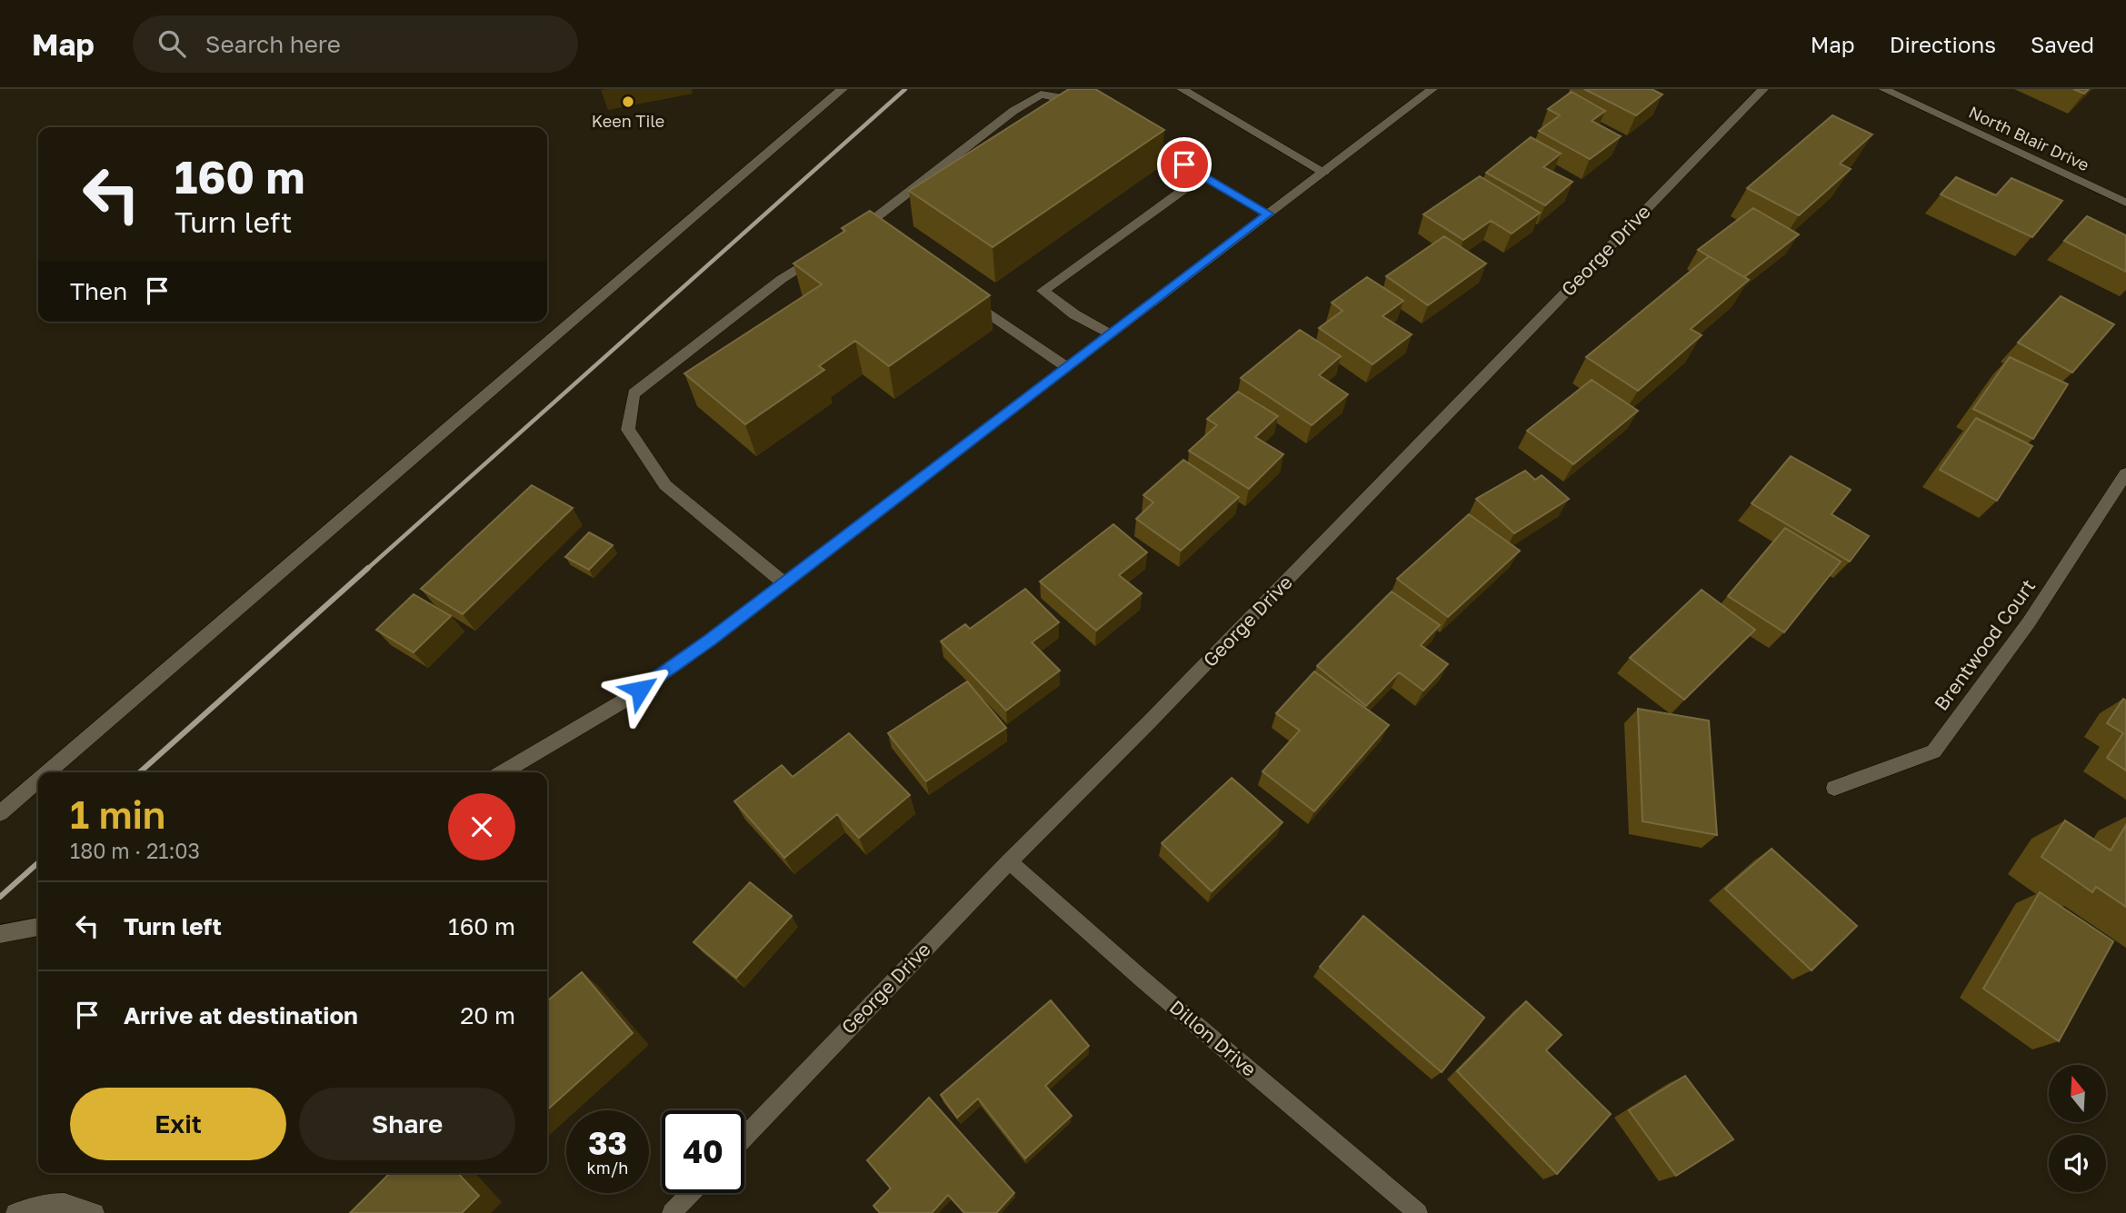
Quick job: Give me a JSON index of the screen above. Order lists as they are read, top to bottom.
{
  "streets": {
    "street": [
      "North Blair Drive",
      "George Drive",
      "Brentwood Court",
      "Dillon Drive"
    ]
  },
  "crossings": [
    ["George Drive", "Dillon Drive"]
  ],
  "places": ["Keen Tile"],
  "north": "top",
  "page": {
    "header": "Map",
    "search": "Search here",
    "nav": ["Map", "Directions", "Saved"],
    "turn": ["160 m", "Turn left"],
    "then": "Then",
    "heading": ["1 min", "180 m · 21:03"],
    "list": [
      {
        "name": "Turn left",
        "value": "160 m"
      },
      {
        "name": "Arrive at destination",
        "value": "20 m"
      }
    ],
    "buttons": ["Exit", "Share"],
    "speed": "33 km/h",
    "limit": "40"
  }
}
